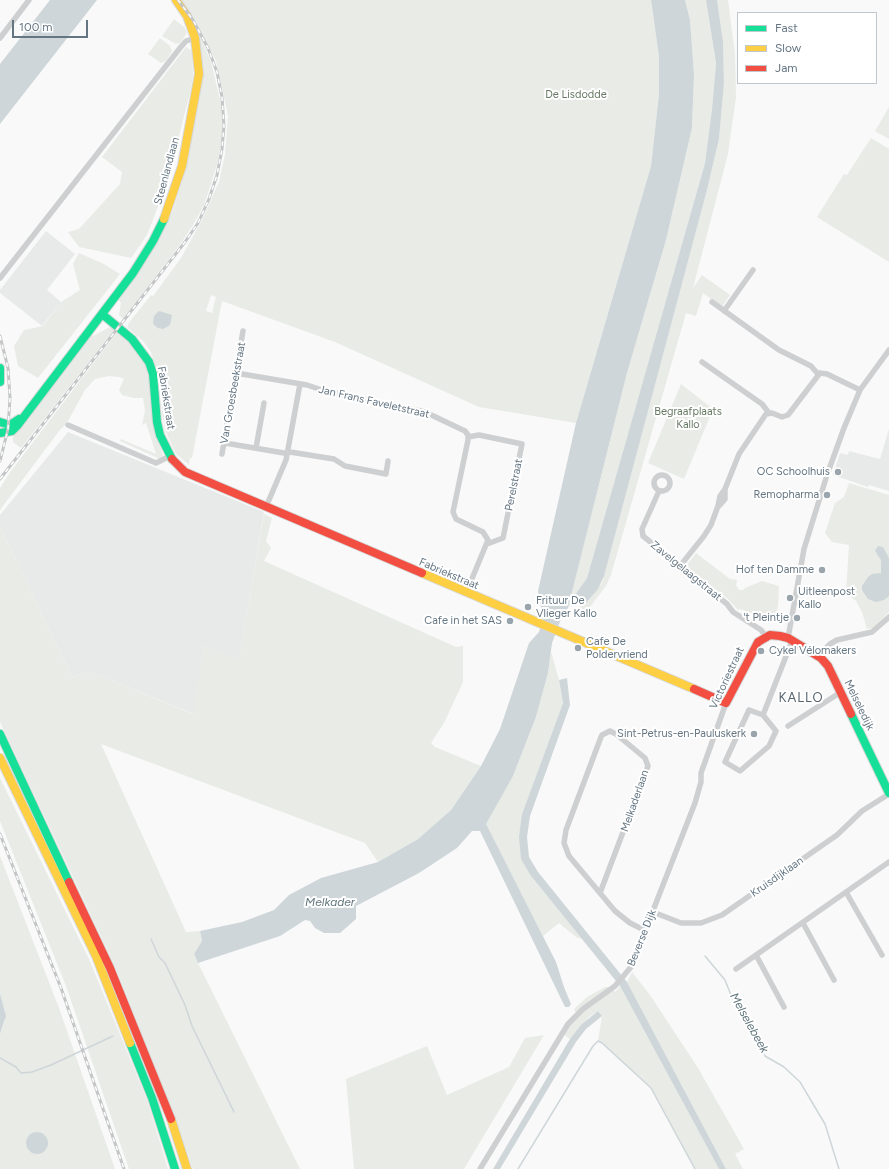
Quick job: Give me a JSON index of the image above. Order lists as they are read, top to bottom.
{
  "streets": {
    "main road": [
      "Steenlandlaan",
      "Fabriekstraat",
      "Victoriestraat",
      "Melseledijk"
    ],
    "street": [
      "Van Groesbeekstraat",
      "Jan Frans Faveletstraat",
      "Perelstraat",
      "Zavelgelaagstraat",
      "Melkaderlaan",
      "Kruisdijklaan",
      "Beverse Dijk"
    ]
  },
  "crossings": [
    ["Steenlandlaan", "Fabriekstraat"],
    ["Van Groesbeekstraat", "Jan Frans Faveletstraat"],
    ["Fabriekstraat", "Victoriestraat"],
    ["Jan Frans Faveletstraat", "Perelstraat"],
    ["Zavelgelaagstraat", "Victoriestraat"],
    ["Victoriestraat", "Beverse Dijk"],
    ["Melseledijk", "Kruisdijklaan"],
    ["Melkaderlaan", "Beverse Dijk"],
    ["Kruisdijklaan", "Beverse Dijk"]
  ],
  "districts": ["KALLO"],
  "water": ["Melkader", "Melselebeek"],
  "parks": ["De Lisdodde", "Begraafplaats Kallo"],
  "places": [
    "OC Schoolhuis",
    "Remopharma",
    "Hof ten Damme",
    "Uitleenpost Kallo",
    "Frituur De Vlieger Kallo",
    "'t Pleintje",
    "Cafe in het SAS",
    "Cafe De Poldervriend",
    "Cykel Vélomakers",
    "Sint-Petrus-en-Pauluskerk"
  ],
  "legend": ["Fast", "Slow", "Jam"],
  "scale_bar": "100 m"
}
